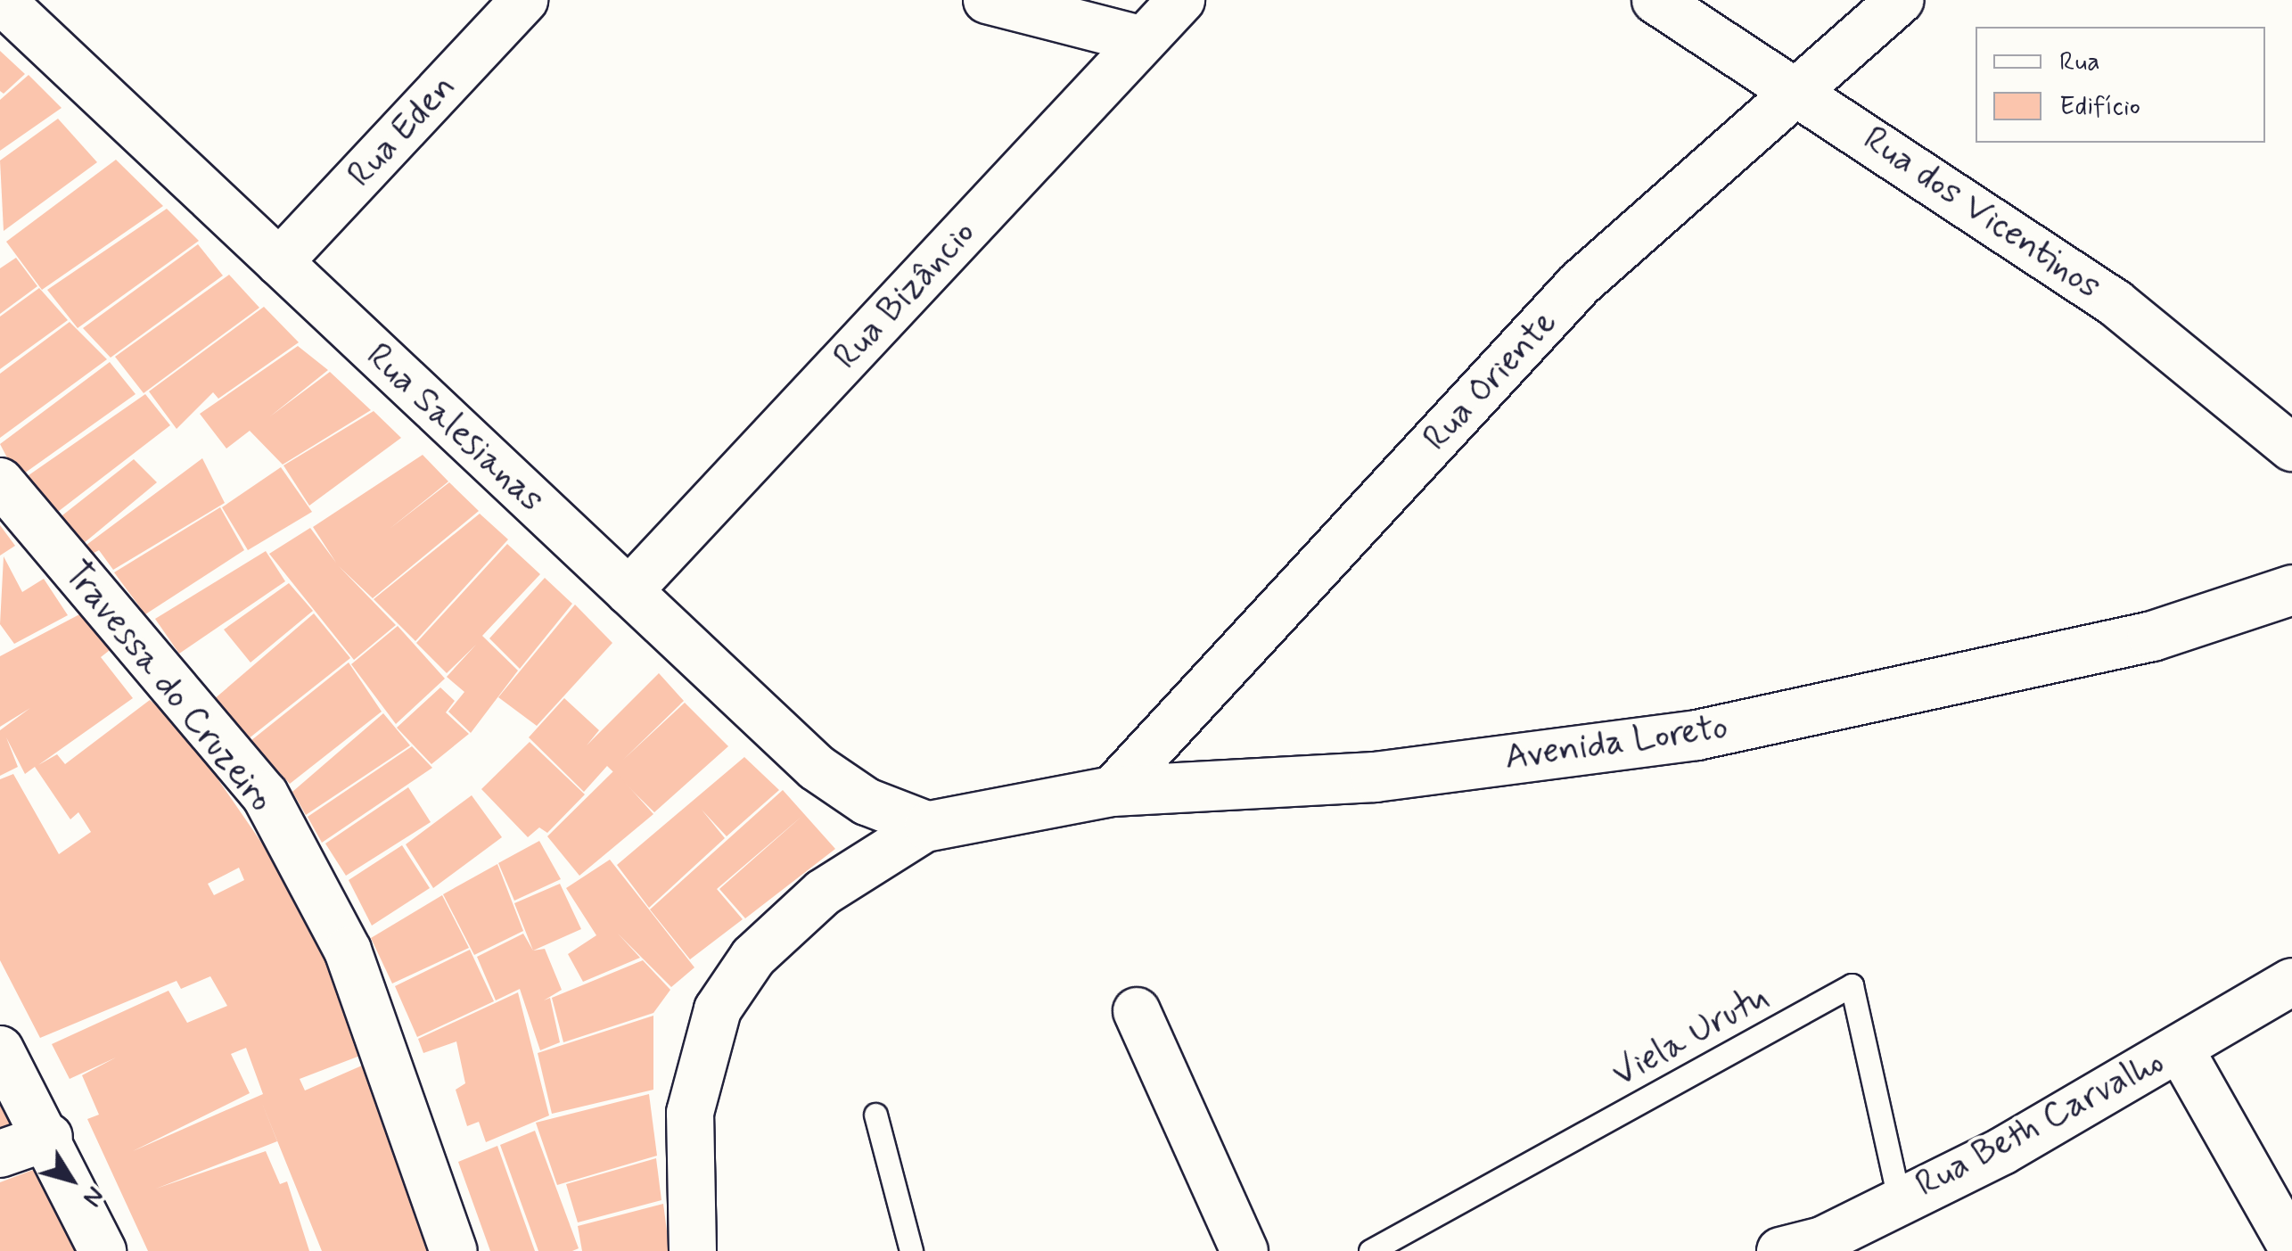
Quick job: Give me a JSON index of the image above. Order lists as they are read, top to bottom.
{
  "streets": {
    "street": [
      "Rua Eden",
      "Rua dos Vicentinos",
      "Rua Bizâncio",
      "Rua Oriente",
      "Rua Salesianas",
      "Travessa do Cruzeiro",
      "Avenida Loreto",
      "Rua Beth Carvalho"
    ],
    "lane": ["Viela Urutu"]
  },
  "crossings": [
    ["Rua Eden", "Rua Salesianas"],
    ["Rua dos Vicentinos", "Rua Oriente"],
    ["Rua Bizâncio", "Rua Salesianas"],
    ["Rua Oriente", "Avenida Loreto"],
    ["Rua Salesianas", "Avenida Loreto"],
    ["Viela Urutu", "Rua Beth Carvalho"]
  ],
  "legend": ["Rua", "Edifício"],
  "north": "bottom right"
}
